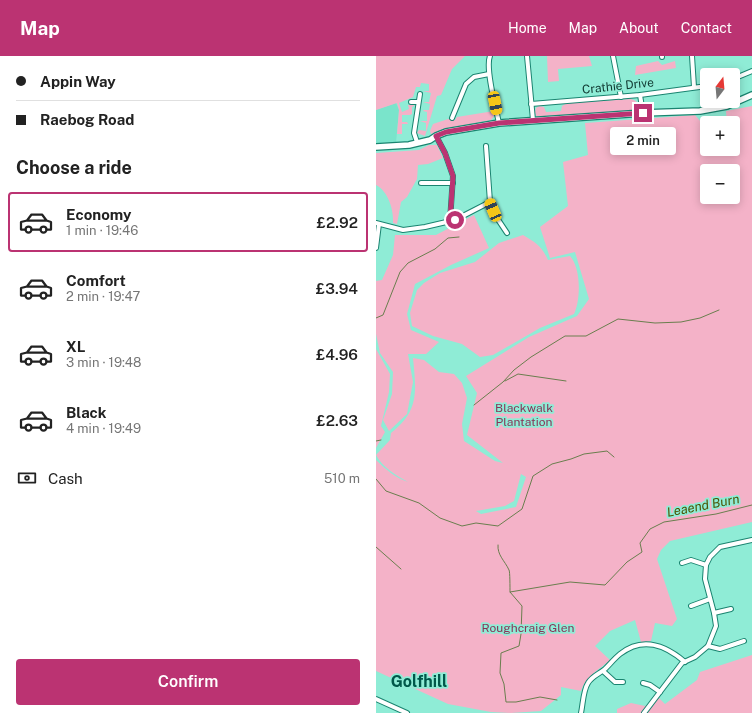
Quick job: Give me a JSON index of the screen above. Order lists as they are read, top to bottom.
{
  "streets": {
    "street": ["Crathie Drive"]
  },
  "districts": ["Golfhill"],
  "water": ["Leaend Burn"],
  "parks": ["Blackwalk Plantation", "Roughcraig Glen"],
  "north": "top",
  "page": {
    "header": "Map",
    "nav": [
      "Home",
      "Map",
      "About",
      "Contact"
    ],
    "banner": ["Appin Way", "Raebog Road"],
    "map_buttons": ["+", "−"],
    "bubble": "2 min",
    "heading": "Choose a ride",
    "list": [
      {
        "name": "Economy",
        "note": "1 min · 19:46",
        "value": "£2.92"
      },
      {
        "name": "Comfort",
        "note": "2 min · 19:47",
        "value": "£3.94"
      },
      {
        "name": "XL",
        "note": "3 min · 19:48",
        "value": "£4.96"
      },
      {
        "name": "Black",
        "note": "4 min · 19:49",
        "value": "£2.63"
      }
    ],
    "pay": ["Cash", "510 m"],
    "buttons": "Confirm"
  }
}
